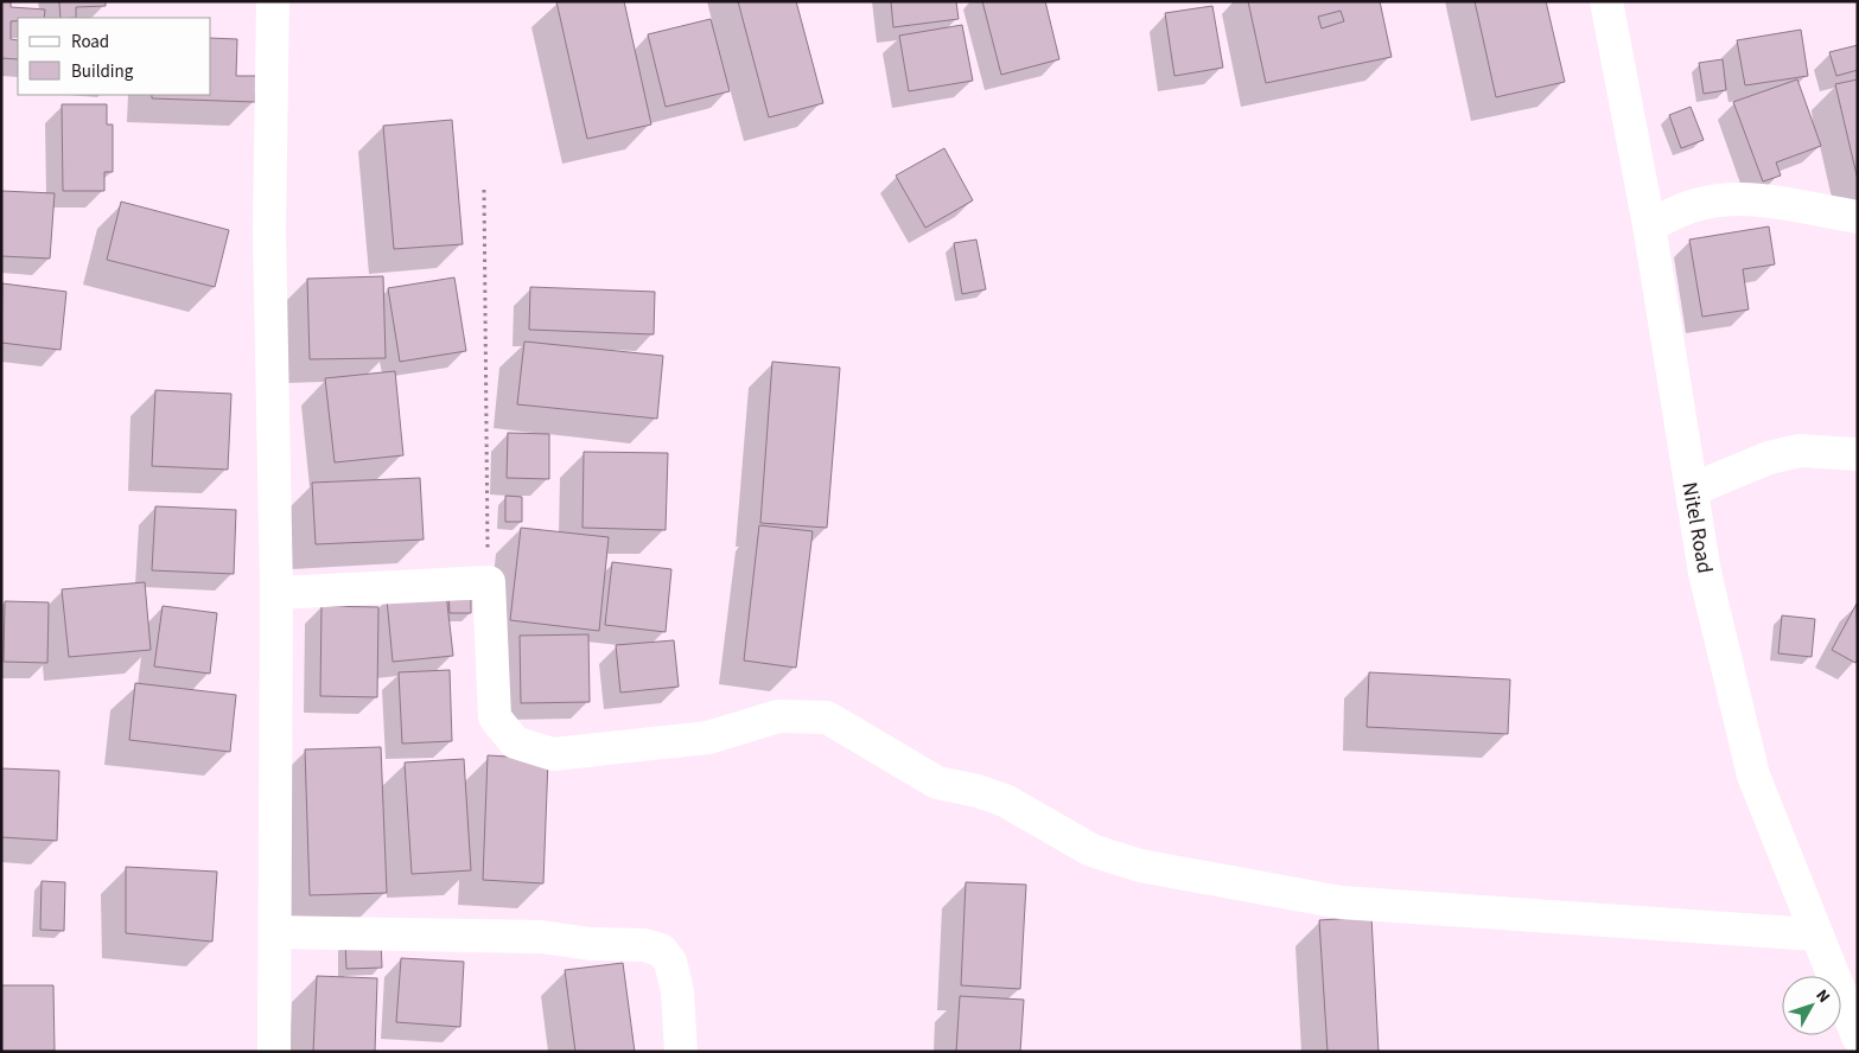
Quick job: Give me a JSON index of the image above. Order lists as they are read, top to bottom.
{
  "streets": {
    "street": ["Nitel Road"]
  },
  "legend": ["Road", "Building"],
  "north": "top right"
}
